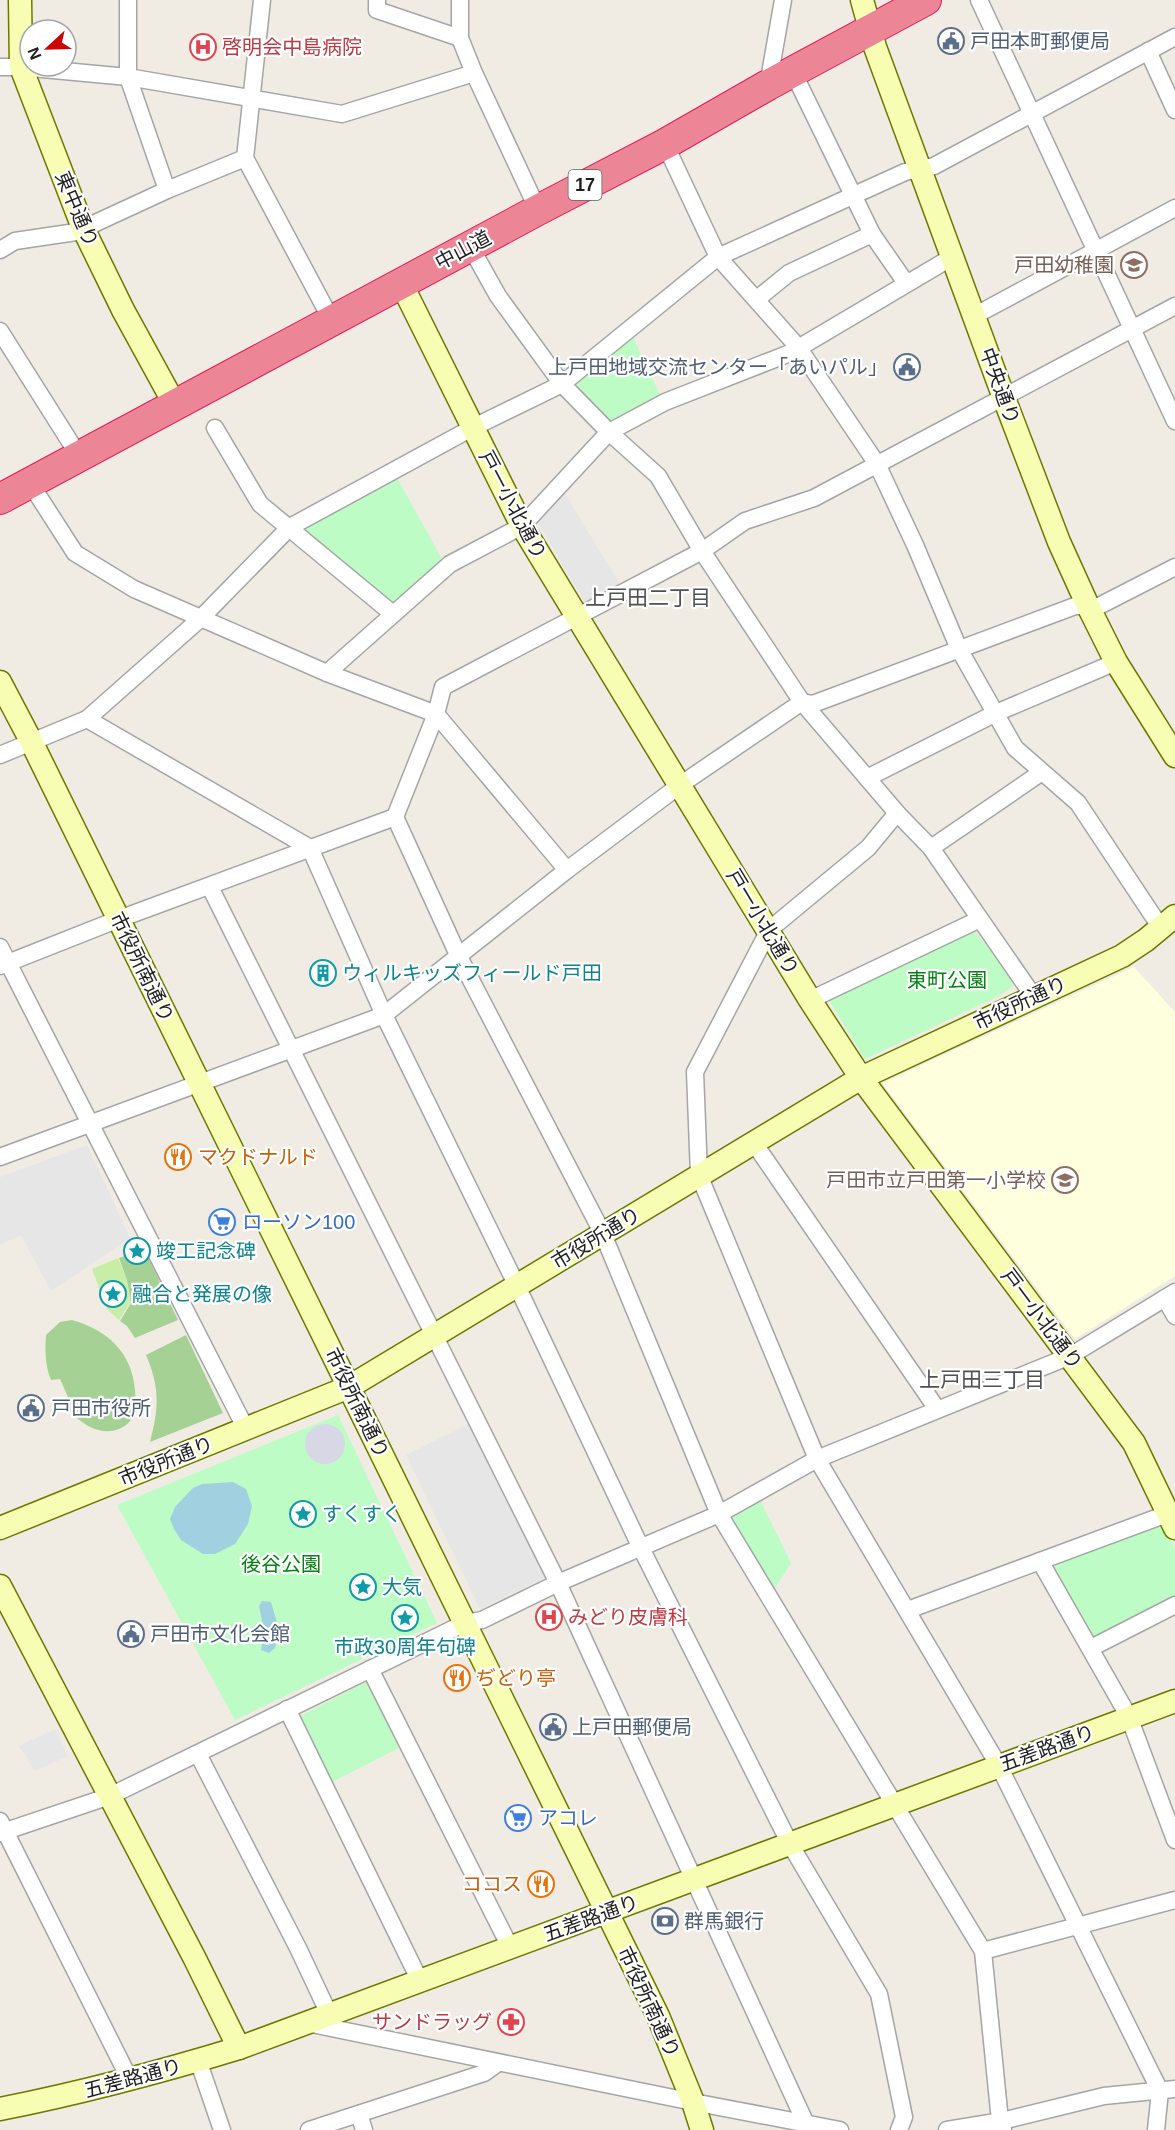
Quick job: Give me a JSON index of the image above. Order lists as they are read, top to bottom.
{
  "streets": {
    "highway": ["17", "中山道"],
    "street": [
      "東中通り",
      "中央通り",
      "戸一小北通り",
      "市役所南通り",
      "市役所通り",
      "五差路通り"
    ]
  },
  "crossings": [
    ["東中通り", "中山道"],
    ["中山道", "中央通り"],
    ["中山道", "戸一小北通り"],
    ["戸一小北通り", "市役所通り"],
    ["市役所南通り", "市役所通り"],
    ["市役所南通り", "五差路通り"]
  ],
  "districts": ["上戸田二丁目", "上戸田三丁目"],
  "parks": ["東町公園", "後谷公園"],
  "places": {
    "public building": [
      "戸田本町郵便局",
      "上戸田地域交流センター「あいパル」",
      "戸田市役所",
      "戸田市文化会館",
      "上戸田郵便局"
    ],
    "hospital": ["啓明会中島病院", "みどり皮膚科"],
    "school or university": ["戸田幼稚園", "戸田市立戸田第一小学校"],
    "building": ["ウィルキッズフィールド戸田"],
    "restaurant": ["マクドナルド", "ぢどり亭", "ココス"],
    "supermarket": ["ローソン100", "アコレ"],
    "place": [
      "竣工記念碑",
      "融合と発展の像",
      "すくすく",
      "大気",
      "市政30周年句碑"
    ],
    "bank": ["群馬銀行"],
    "pharmacy": ["サンドラッグ"]
  },
  "north": "left"
}
